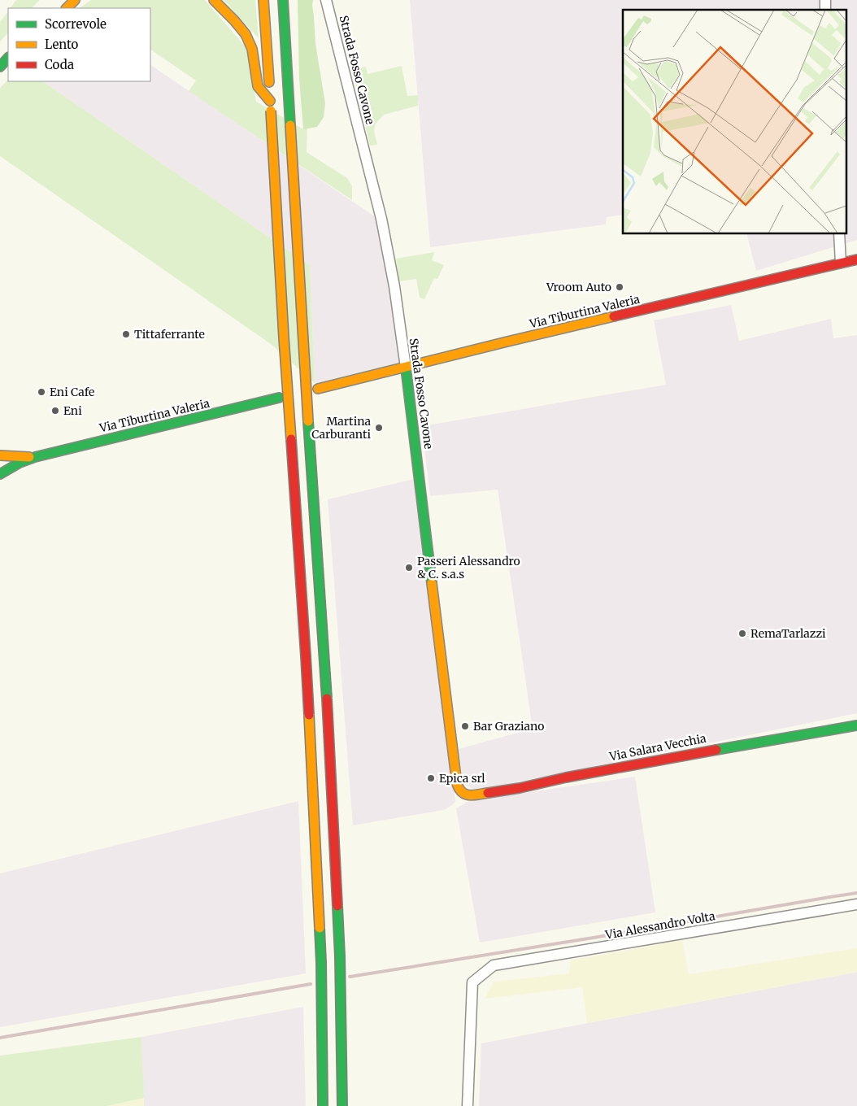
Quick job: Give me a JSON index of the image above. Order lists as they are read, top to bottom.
{
  "streets": {
    "main road": ["Strada Fosso Cavone", "Via Tiburtina Valeria", "Via Salara Vecchia"],
    "street": ["Via Alessandro Volta"]
  },
  "crossings": [
    ["Strada Fosso Cavone", "Via Tiburtina Valeria"],
    ["Strada Fosso Cavone", "Via Salara Vecchia"]
  ],
  "places": [
    "Vroom Auto",
    "Tittaferrante",
    "Eni Cafe",
    "Eni",
    "Martina Carburanti",
    "Passeri Alessandro & C. s.a.s",
    "RemaTarlazzi",
    "Bar Graziano",
    "Epica srl"
  ],
  "legend": ["Scorrevole", "Lento", "Coda"]
}
